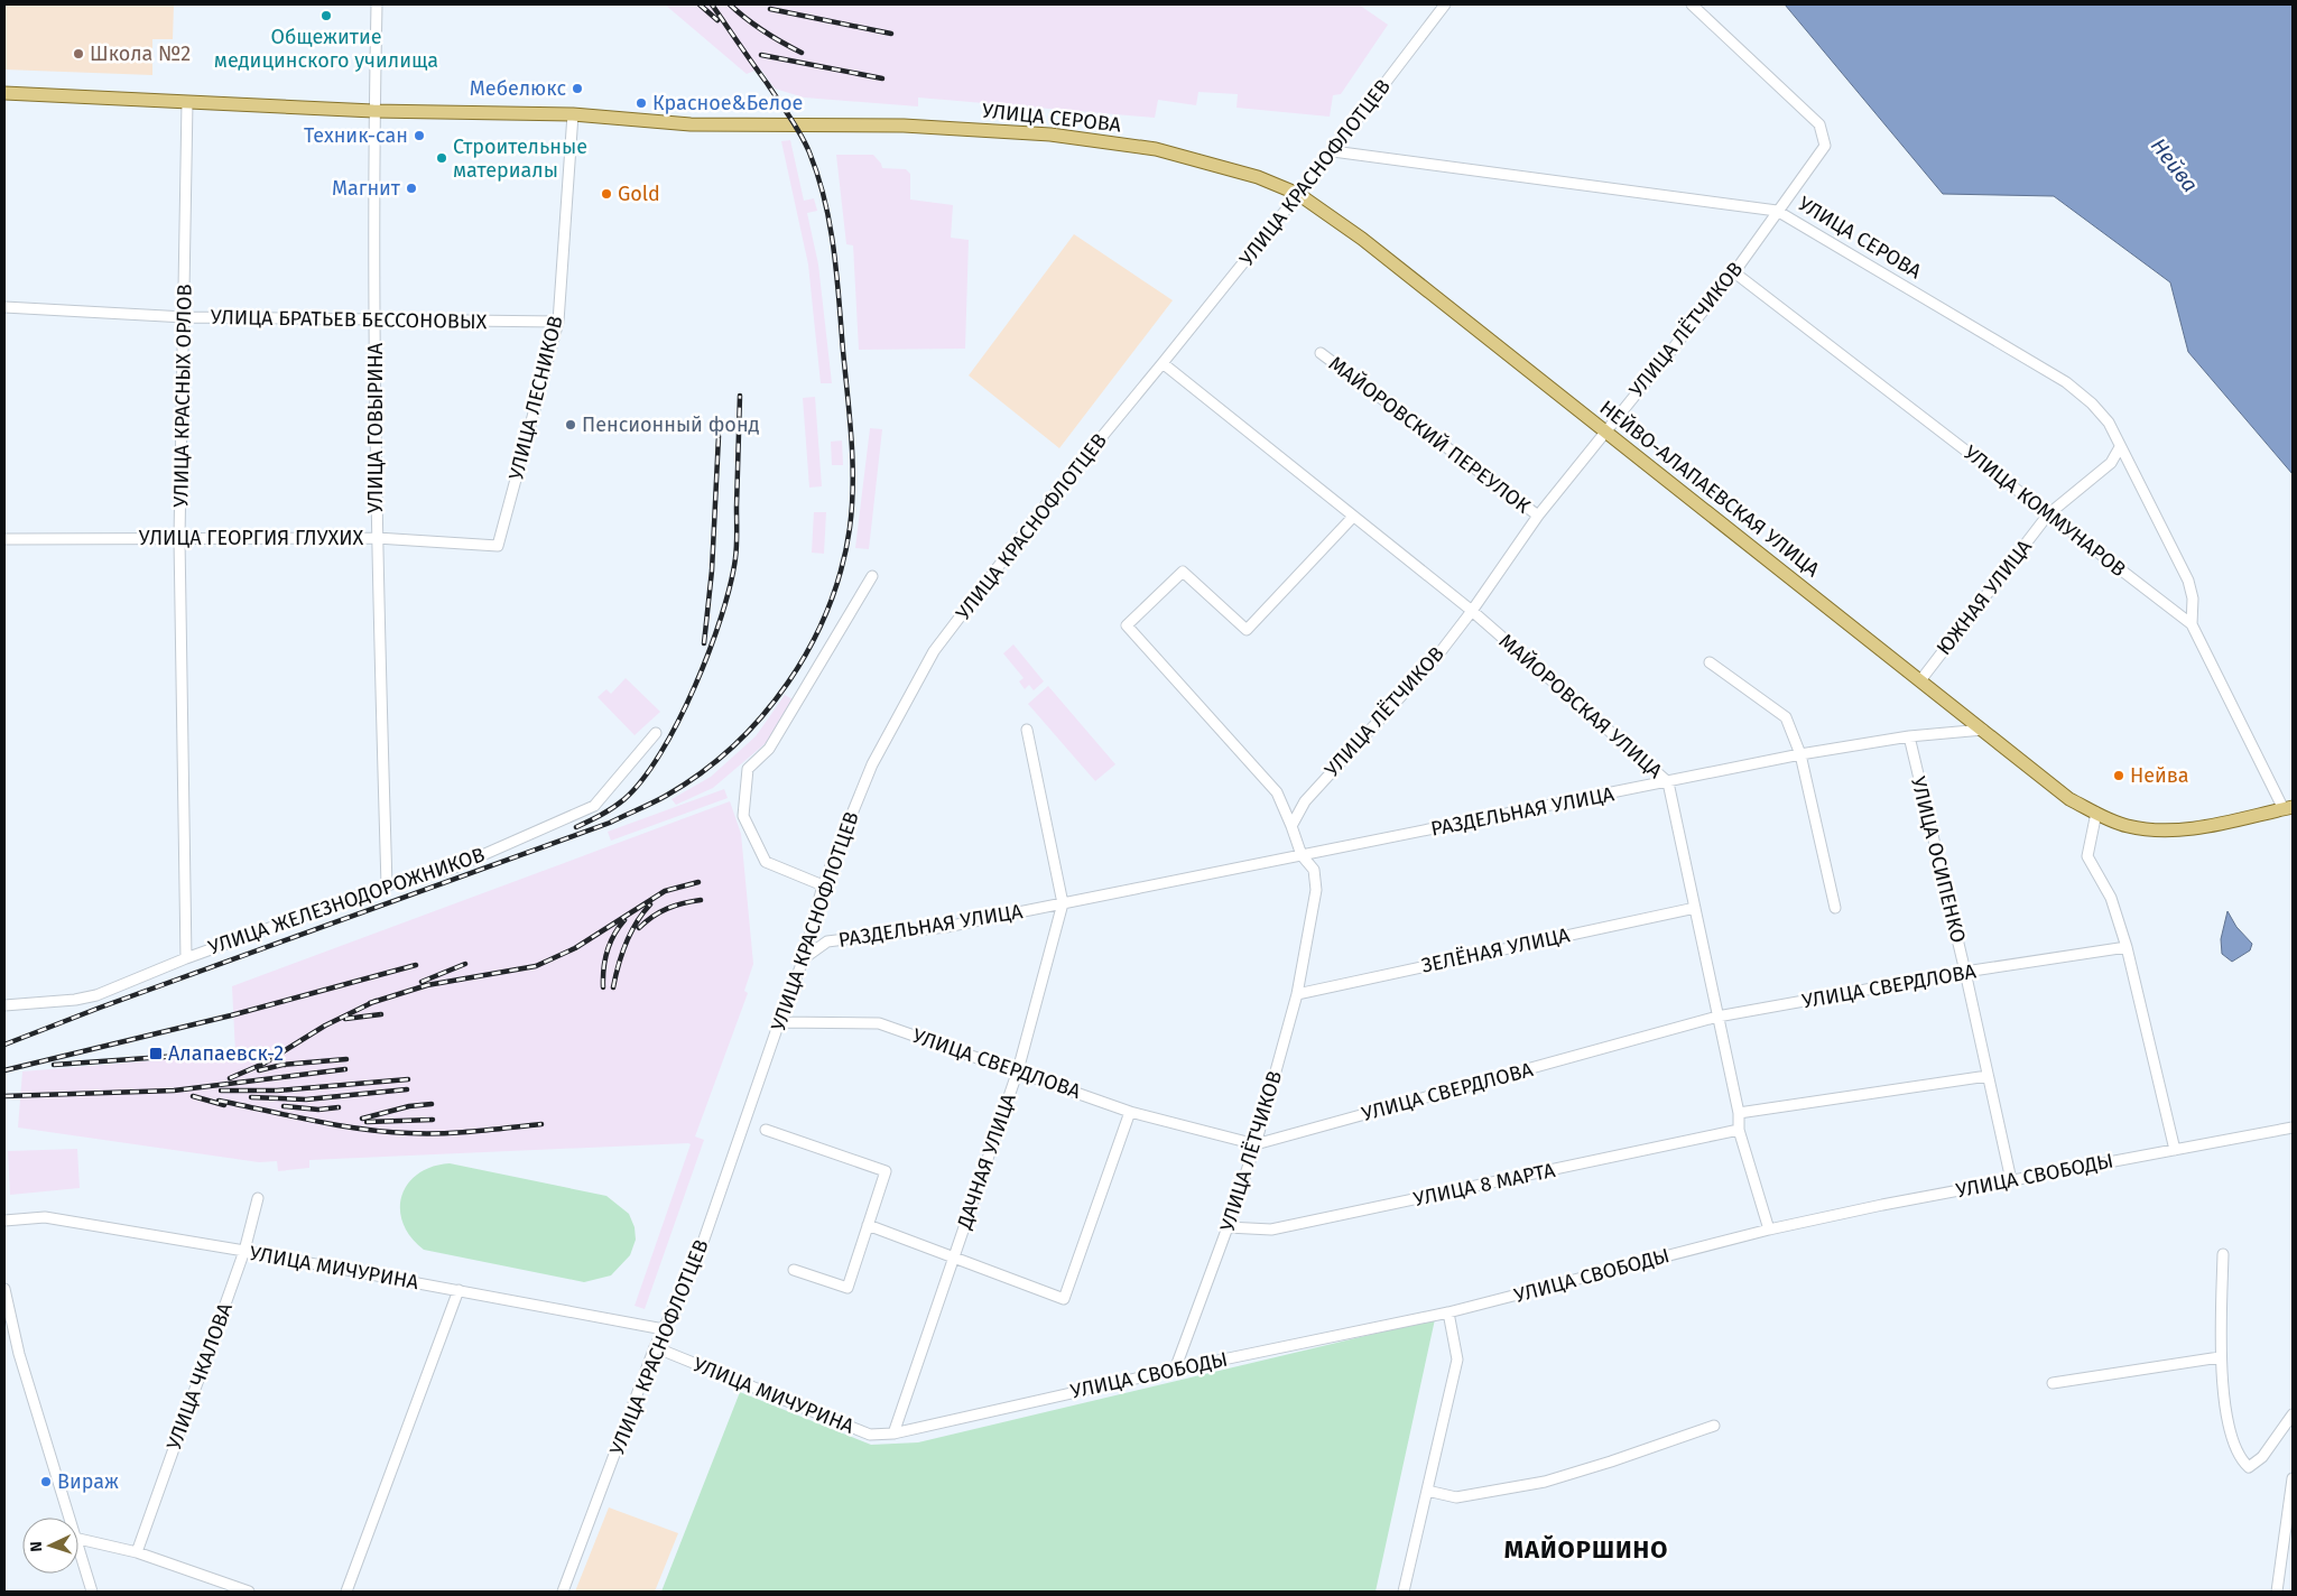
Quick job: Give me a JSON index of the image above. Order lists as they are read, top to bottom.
{
  "streets": {
    "main road": ["УЛИЦА СЕРОВА", "НЕЙВО-АЛАПАЕВСКАЯ УЛИЦА"],
    "street": [
      "УЛИЦА КРАСНОФЛОТЦЕВ",
      "УЛИЦА БРАТЬЕВ БЕССОНОВЫХ",
      "УЛИЦА ЛЁТЧИКОВ",
      "УЛИЦА КРАСНЫХ ОРЛОВ",
      "УЛИЦА ЛЕСНИКОВ",
      "УЛИЦА ГОВЫРИНА",
      "МАЙОРОВСКИЙ ПЕРЕУЛОК",
      "УЛИЦА КОММУНАРОВ",
      "УЛИЦА ГЕОРГИЯ ГЛУХИХ",
      "ЮЖНАЯ УЛИЦА",
      "МАЙОРОВСКАЯ УЛИЦА",
      "РАЗДЕЛЬНАЯ УЛИЦА",
      "УЛИЦА ОСИПЕНКО",
      "УЛИЦА ЖЕЛЕЗНОДОРОЖНИКОВ",
      "ЗЕЛЁНАЯ УЛИЦА",
      "УЛИЦА СВЕРДЛОВА",
      "ДАЧНАЯ УЛИЦА",
      "УЛИЦА СВОБОДЫ",
      "УЛИЦА 8 МАРТА",
      "УЛИЦА МИЧУРИНА",
      "УЛИЦА ЧКАЛОВА"
    ]
  },
  "crossings": [
    ["УЛИЦА СЕРОВА", "УЛИЦА КРАСНОФЛОТЦЕВ"],
    ["УЛИЦА СЕРОВА", "УЛИЦА ЛЁТЧИКОВ"],
    ["УЛИЦА СЕРОВА", "УЛИЦА КРАСНЫХ ОРЛОВ"],
    ["УЛИЦА СЕРОВА", "УЛИЦА ЛЕСНИКОВ"],
    ["УЛИЦА СЕРОВА", "УЛИЦА ГОВЫРИНА"],
    ["УЛИЦА СЕРОВА", "НЕЙВО-АЛАПАЕВСКАЯ УЛИЦА"],
    ["УЛИЦА СЕРОВА", "УЛИЦА КОММУНАРОВ"],
    ["УЛИЦА СЕРОВА", "ЮЖНАЯ УЛИЦА"],
    ["УЛИЦА КРАСНОФЛОТЦЕВ", "НЕЙВО-АЛАПАЕВСКАЯ УЛИЦА"],
    ["УЛИЦА КРАСНОФЛОТЦЕВ", "МАЙОРОВСКАЯ УЛИЦА"],
    ["УЛИЦА КРАСНОФЛОТЦЕВ", "РАЗДЕЛЬНАЯ УЛИЦА"],
    ["УЛИЦА КРАСНОФЛОТЦЕВ", "УЛИЦА СВЕРДЛОВА"],
    ["УЛИЦА КРАСНОФЛОТЦЕВ", "УЛИЦА МИЧУРИНА"],
    ["УЛИЦА БРАТЬЕВ БЕССОНОВЫХ", "УЛИЦА КРАСНЫХ ОРЛОВ"],
    ["УЛИЦА БРАТЬЕВ БЕССОНОВЫХ", "УЛИЦА ЛЕСНИКОВ"],
    ["УЛИЦА БРАТЬЕВ БЕССОНОВЫХ", "УЛИЦА ГОВЫРИНА"],
    ["УЛИЦА ЛЁТЧИКОВ", "МАЙОРОВСКИЙ ПЕРЕУЛОК"],
    ["УЛИЦА ЛЁТЧИКОВ", "НЕЙВО-АЛАПАЕВСКАЯ УЛИЦА"],
    ["УЛИЦА ЛЁТЧИКОВ", "УЛИЦА КОММУНАРОВ"],
    ["УЛИЦА ЛЁТЧИКОВ", "МАЙОРОВСКАЯ УЛИЦА"],
    ["УЛИЦА ЛЁТЧИКОВ", "РАЗДЕЛЬНАЯ УЛИЦА"],
    ["УЛИЦА ЛЁТЧИКОВ", "ЗЕЛЁНАЯ УЛИЦА"],
    ["УЛИЦА ЛЁТЧИКОВ", "УЛИЦА СВЕРДЛОВА"],
    ["УЛИЦА ЛЁТЧИКОВ", "УЛИЦА СВОБОДЫ"],
    ["УЛИЦА ЛЁТЧИКОВ", "УЛИЦА 8 МАРТА"],
    ["УЛИЦА КРАСНЫХ ОРЛОВ", "УЛИЦА ГЕОРГИЯ ГЛУХИХ"],
    ["УЛИЦА КРАСНЫХ ОРЛОВ", "УЛИЦА ЖЕЛЕЗНОДОРОЖНИКОВ"],
    ["УЛИЦА ЛЕСНИКОВ", "УЛИЦА ГЕОРГИЯ ГЛУХИХ"],
    ["УЛИЦА ГОВЫРИНА", "УЛИЦА ГЕОРГИЯ ГЛУХИХ"],
    ["УЛИЦА ГОВЫРИНА", "УЛИЦА ЖЕЛЕЗНОДОРОЖНИКОВ"],
    ["НЕЙВО-АЛАПАЕВСКАЯ УЛИЦА", "УЛИЦА КОММУНАРОВ"],
    ["НЕЙВО-АЛАПАЕВСКАЯ УЛИЦА", "РАЗДЕЛЬНАЯ УЛИЦА"],
    ["УЛИЦА КОММУНАРОВ", "ЮЖНАЯ УЛИЦА"],
    ["МАЙОРОВСКАЯ УЛИЦА", "РАЗДЕЛЬНАЯ УЛИЦА"],
    ["МАЙОРОВСКАЯ УЛИЦА", "ЗЕЛЁНАЯ УЛИЦА"],
    ["МАЙОРОВСКАЯ УЛИЦА", "УЛИЦА СВЕРДЛОВА"],
    ["МАЙОРОВСКАЯ УЛИЦА", "УЛИЦА СВОБОДЫ"],
    ["МАЙОРОВСКАЯ УЛИЦА", "УЛИЦА 8 МАРТА"],
    ["РАЗДЕЛЬНАЯ УЛИЦА", "УЛИЦА ОСИПЕНКО"],
    ["РАЗДЕЛЬНАЯ УЛИЦА", "ДАЧНАЯ УЛИЦА"],
    ["УЛИЦА ОСИПЕНКО", "УЛИЦА СВЕРДЛОВА"],
    ["УЛИЦА ОСИПЕНКО", "УЛИЦА СВОБОДЫ"],
    ["УЛИЦА СВЕРДЛОВА", "ДАЧНАЯ УЛИЦА"],
    ["ДАЧНАЯ УЛИЦА", "УЛИЦА СВОБОДЫ"],
    ["ДАЧНАЯ УЛИЦА", "УЛИЦА МИЧУРИНА"],
    ["УЛИЦА СВОБОДЫ", "УЛИЦА МИЧУРИНА"],
    ["УЛИЦА МИЧУРИНА", "УЛИЦА ЧКАЛОВА"]
  ],
  "districts": ["МАЙОРШИНО"],
  "water": ["Нейва"],
  "places": {
    "other": [
      "Общежитие медицинского училища",
      "Школа №2",
      "Мебелюкс",
      "Красное&Белое",
      "Техник-сан",
      "Строительные материалы",
      "Магнит",
      "Gold",
      "Пенсионный фонд",
      "Нейва",
      "Вираж"
    ],
    "transit": ["Алапаевск-2"]
  },
  "north": "left"
}
